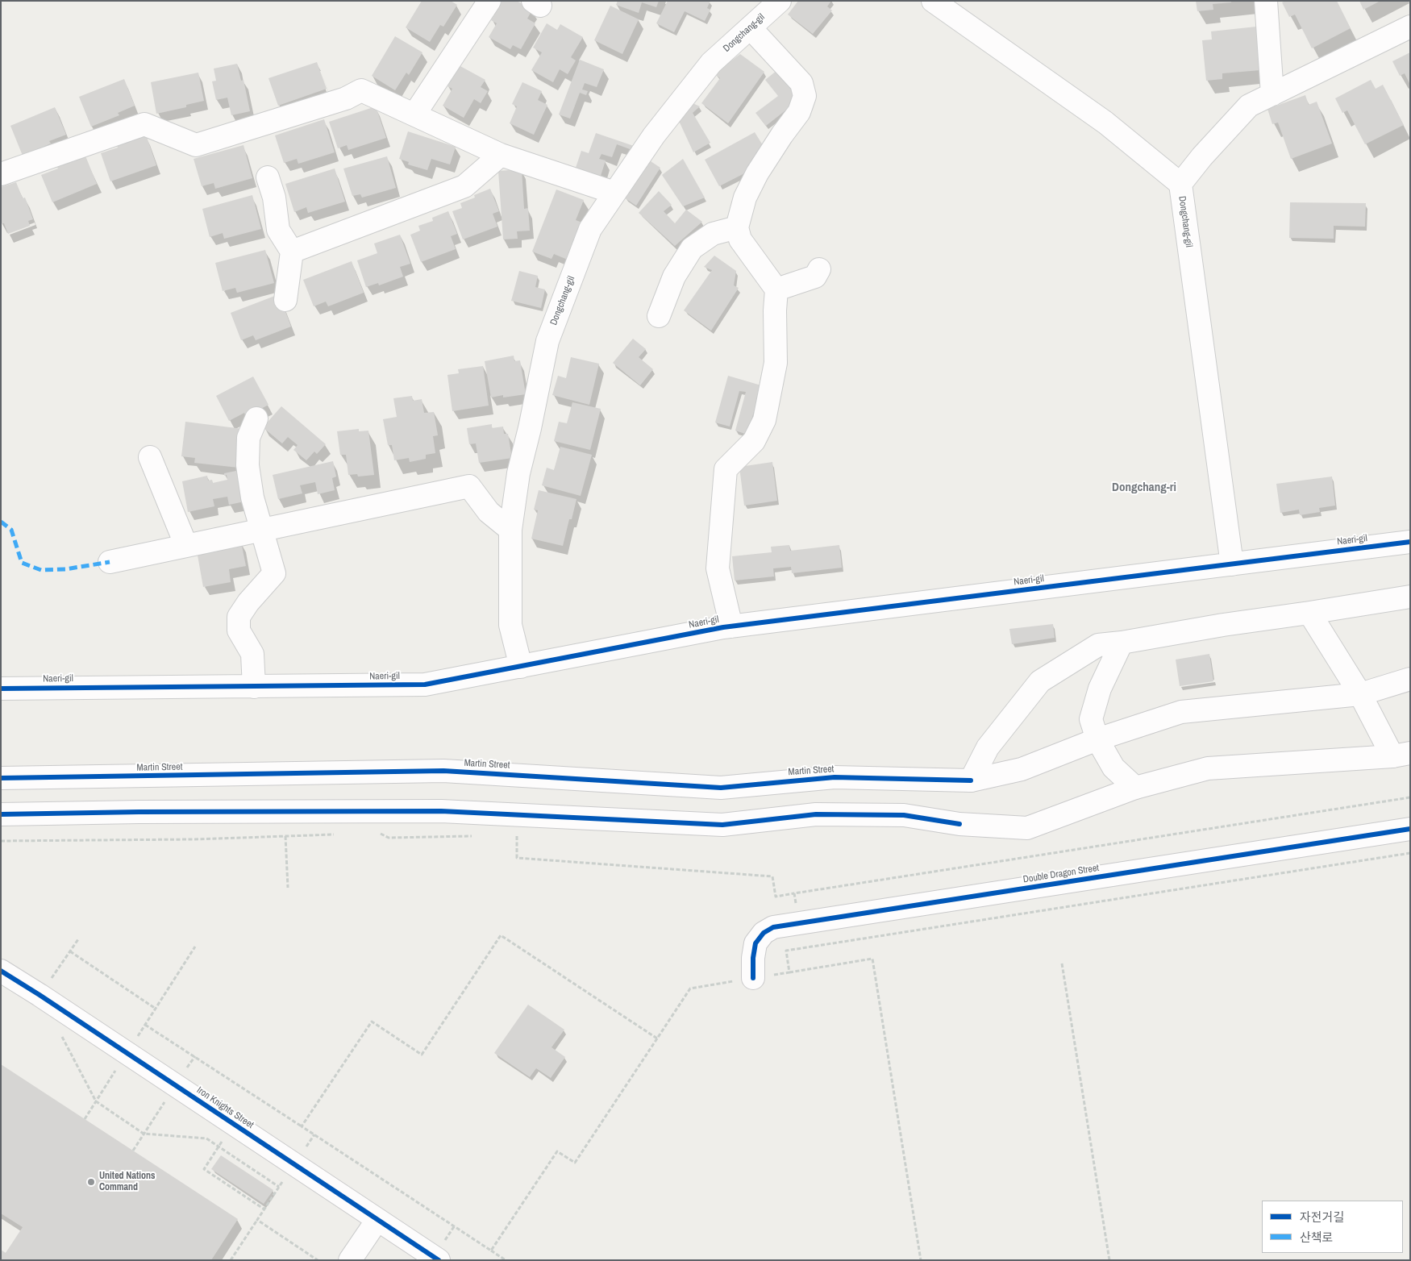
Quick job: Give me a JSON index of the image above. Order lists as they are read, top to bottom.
{
  "streets": {
    "street": [
      "Dongchang-gil",
      "Naeri-gil",
      "Martin Street",
      "Double Dragon Street",
      "Iron Knights Street"
    ]
  },
  "crossings": [
    ["Dongchang-gil", "Naeri-gil"]
  ],
  "districts": ["Dongchang-ri"],
  "places": ["United Nations Command"],
  "legend": ["자전거길", "산책로"]
}
